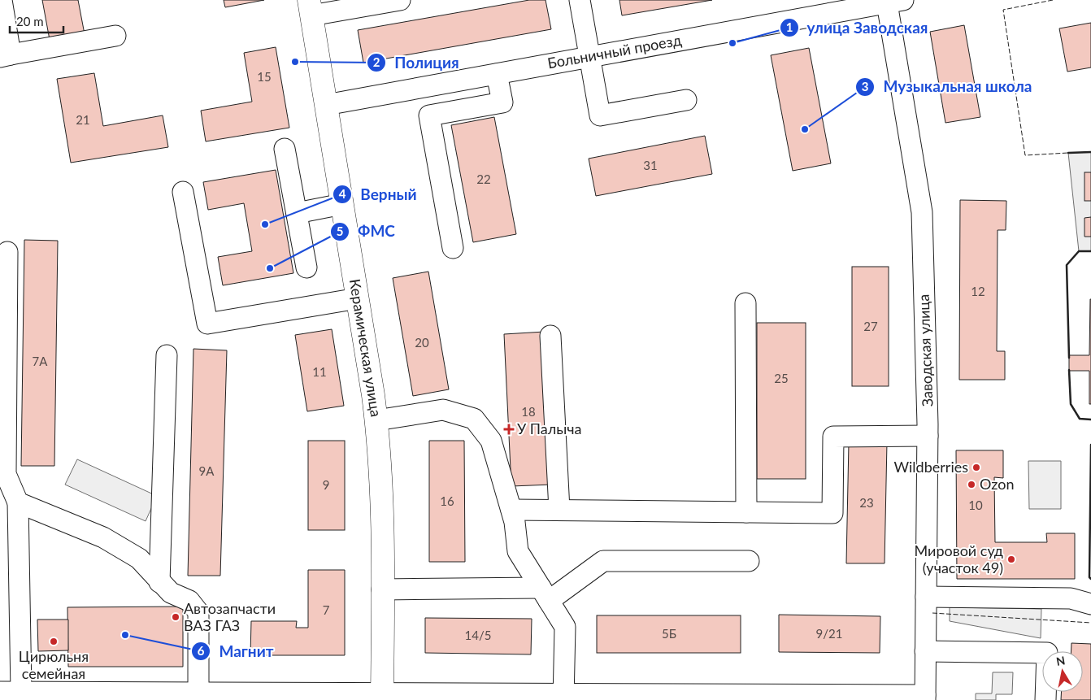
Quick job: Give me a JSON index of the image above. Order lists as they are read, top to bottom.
{
  "streets": {
    "main road": ["Керамическая улица"],
    "street": ["Больничный проезд", "Заводская улица"]
  },
  "crossings": [
    ["Больничный проезд", "Керамическая улица"],
    ["Больничный проезд", "Заводская улица"]
  ],
  "places": {
    "other": [
      "улица Заводская",
      "Полиция",
      "Музыкальная школа",
      "Верный",
      "ФМС",
      "Wildberries",
      "Ozon",
      "Мировой суд (участок 49)",
      "Автозапчасти ВАЗ ГАЗ",
      "Магнит",
      "Цирюльня семейная"
    ],
    "health": ["У Палыча"]
  },
  "house_numbers": [
    "15",
    "21",
    "31",
    "22",
    "12",
    "27",
    "20",
    "7А",
    "11",
    "25",
    "18",
    "9А",
    "9",
    "16",
    "23",
    "10",
    "7",
    "5Б",
    "9/21",
    "14/5"
  ],
  "scale_bar": "20 m",
  "north": "top"
}
